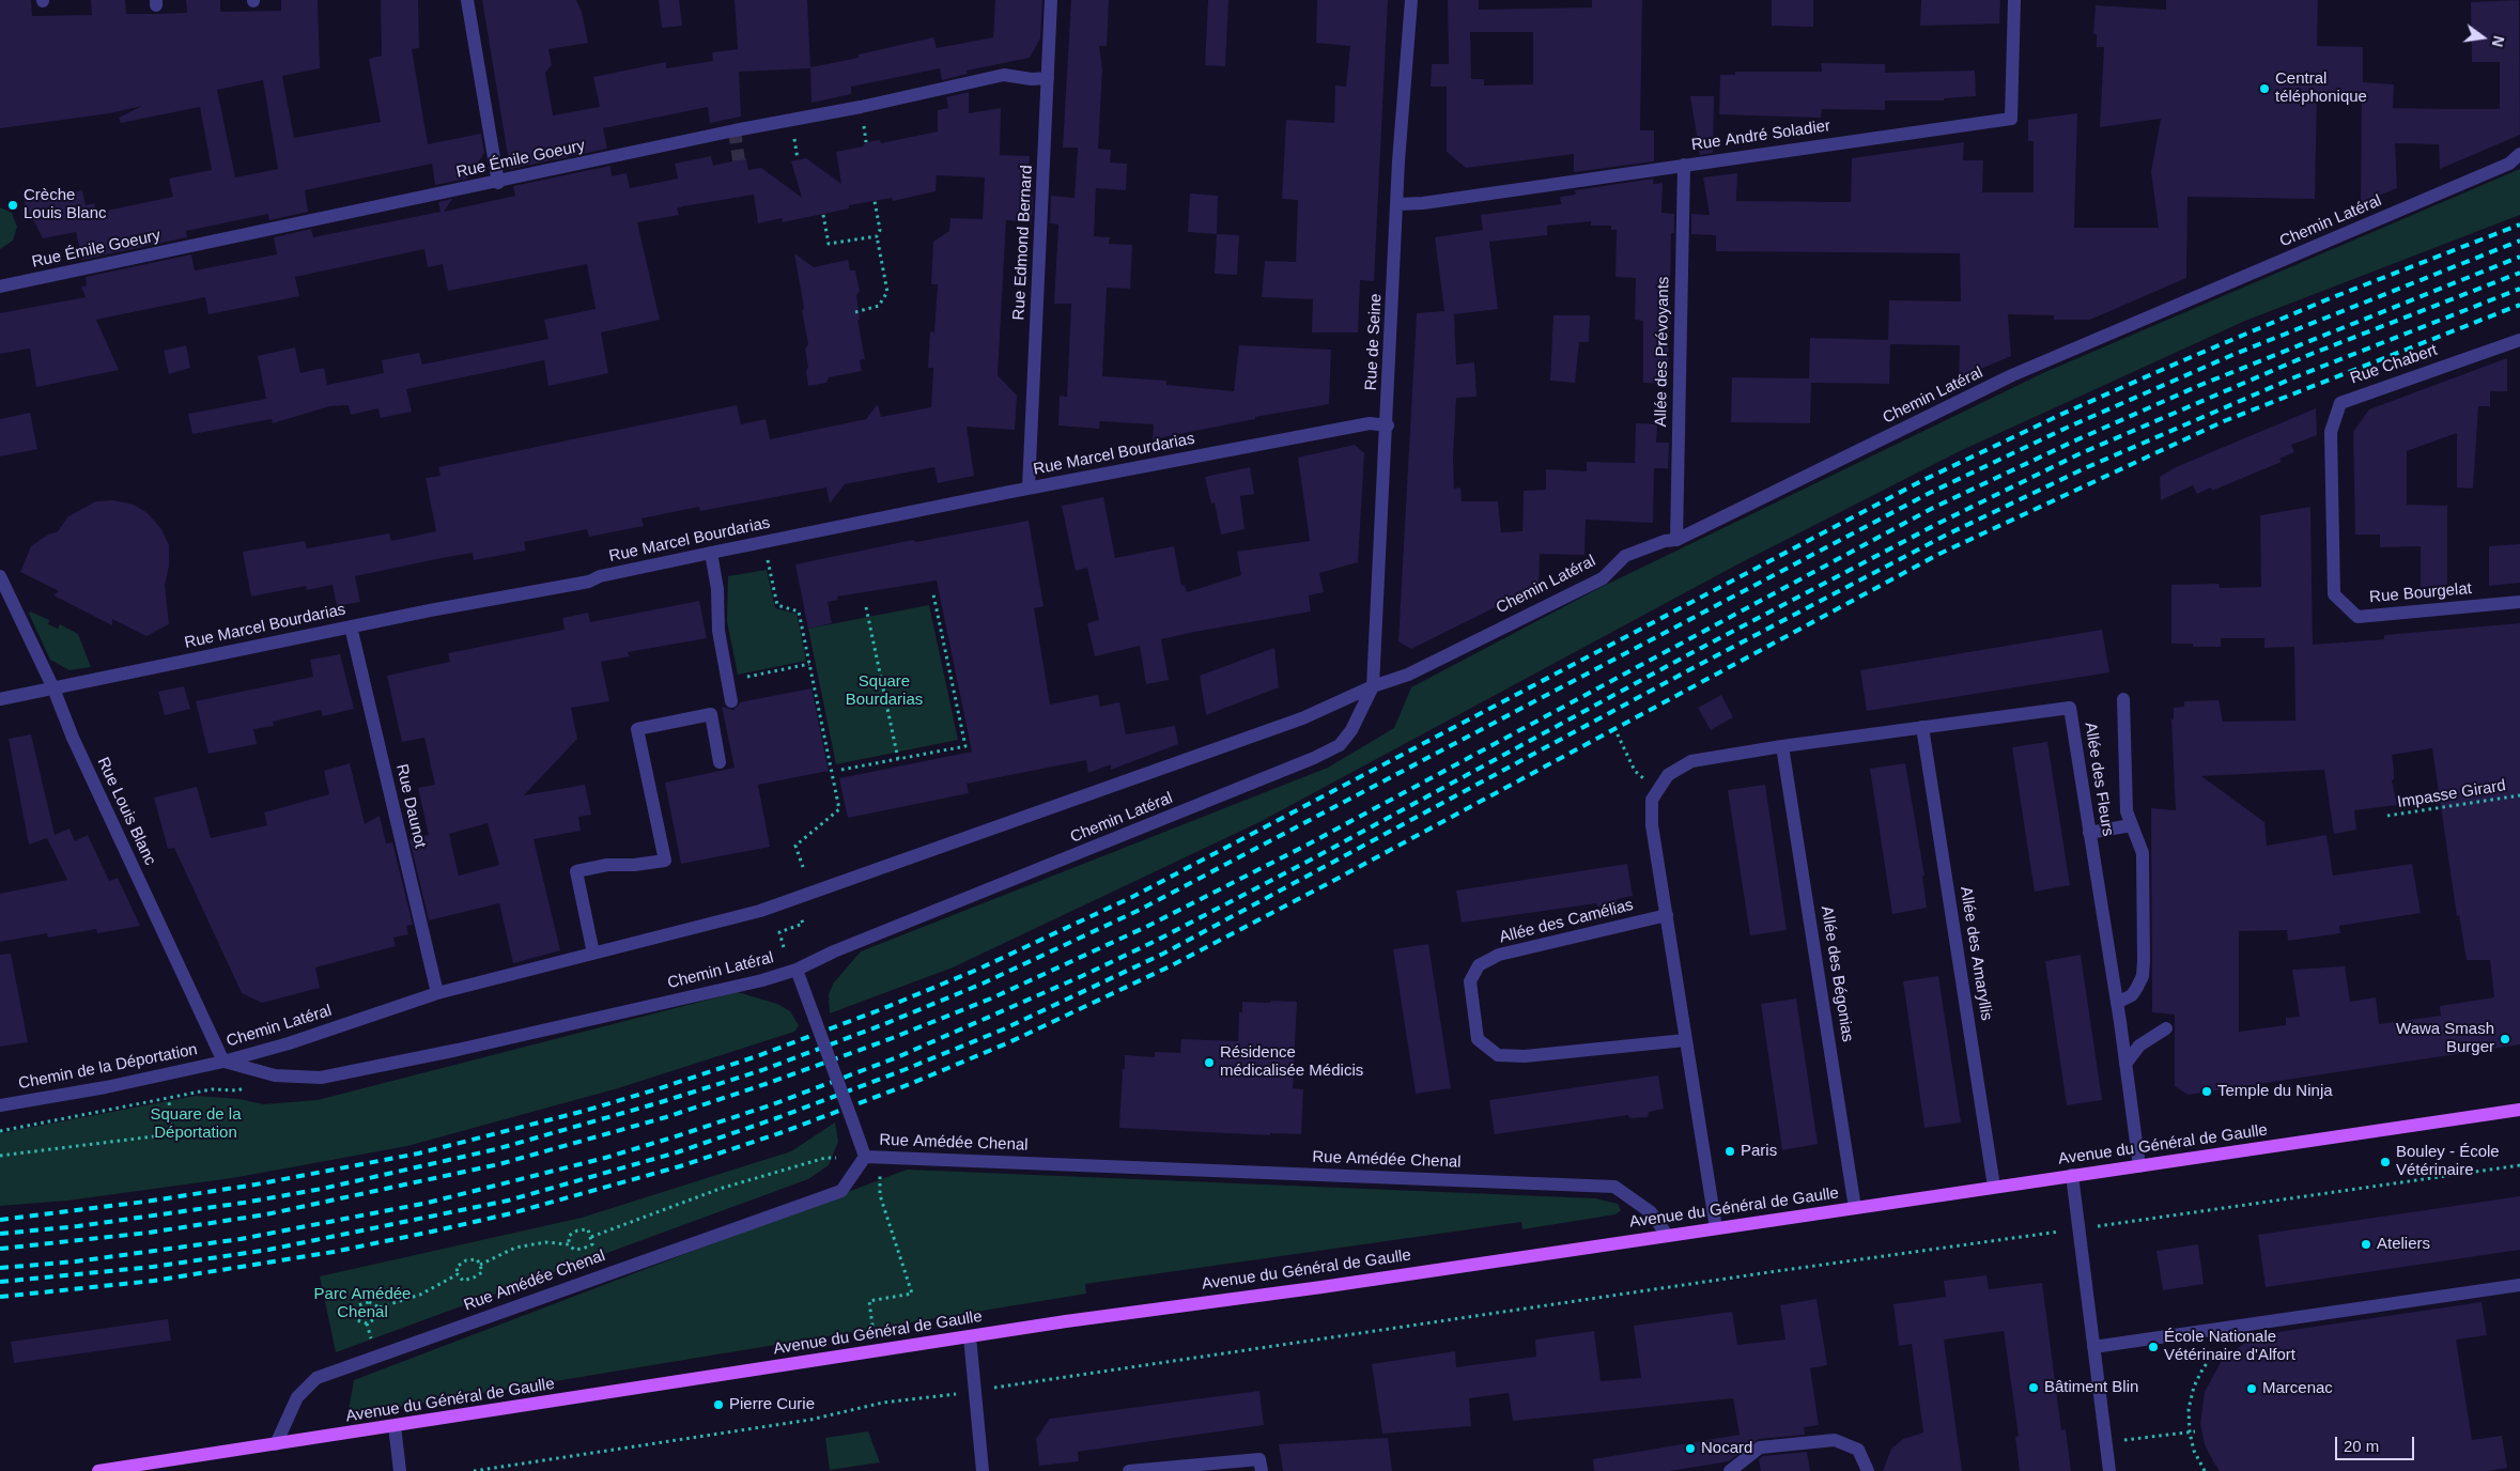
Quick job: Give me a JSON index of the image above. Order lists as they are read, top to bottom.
{
  "streets": {
    "main road": ["Avenue du Général de Gaulle"],
    "street": [
      "Rue André Soladier",
      "Rue Émile Goeury",
      "Chemin Latéral",
      "Rue Edmond Bernard",
      "Rue de Seine",
      "Allée des Prévoyants",
      "Rue Chabert",
      "Rue Marcel Bourdarias",
      "Rue Bourgelat",
      "Allée des Fleurs",
      "Rue Daunot",
      "Rue Louis Blanc",
      "Allée des Camélias",
      "Allée des Amaryllis",
      "Allée des Bégonias",
      "Chemin de la Déportation",
      "Rue Amédée Chenal"
    ],
    "path": ["Impasse Girard"]
  },
  "crossings": [
    ["Rue André Soladier", "Rue de Seine"],
    ["Rue André Soladier", "Allée des Prévoyants"],
    ["Rue Émile Goeury", "Rue Edmond Bernard"],
    ["Chemin Latéral", "Rue de Seine"],
    ["Chemin Latéral", "Allée des Prévoyants"],
    ["Chemin Latéral", "Rue Daunot"],
    ["Chemin Latéral", "Rue Louis Blanc"],
    ["Chemin Latéral", "Chemin de la Déportation"],
    ["Rue Edmond Bernard", "Rue Marcel Bourdarias"],
    ["Rue de Seine", "Rue Marcel Bourdarias"],
    ["Rue Chabert", "Rue Bourgelat"],
    ["Rue Marcel Bourdarias", "Rue Daunot"],
    ["Rue Marcel Bourdarias", "Rue Louis Blanc"],
    ["Allée des Fleurs", "Allée des Amaryllis"],
    ["Allée des Fleurs", "Allée des Bégonias"],
    ["Allée des Fleurs", "Avenue du Général de Gaulle"],
    ["Rue Louis Blanc", "Chemin de la Déportation"],
    ["Allée des Amaryllis", "Avenue du Général de Gaulle"],
    ["Allée des Bégonias", "Avenue du Général de Gaulle"],
    ["Rue Amédée Chenal", "Avenue du Général de Gaulle"]
  ],
  "parks": ["Square Bourdarias", "Square de la Déportation", "Parc Amédée Chenal"],
  "places": [
    "Central téléphonique",
    "Crèche Louis Blanc",
    "Wawa Smash Burger",
    "Résidence médicalisée Médicis",
    "Temple du Ninja",
    "Paris",
    "Bouley - École Vétérinaire",
    "Ateliers",
    "École Nationale Vétérinaire d'Alfort",
    "Bâtiment Blin",
    "Marcenac",
    "Pierre Curie",
    "Nocard"
  ],
  "scale_bar": "20 m",
  "north": "right"
}
